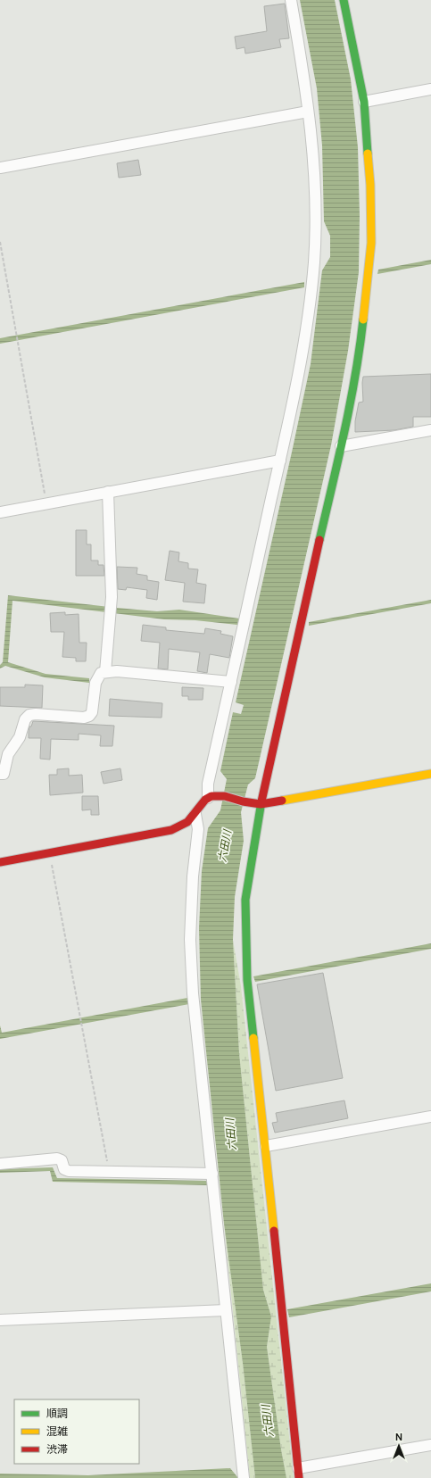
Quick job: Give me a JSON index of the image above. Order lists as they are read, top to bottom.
{
  "water": ["六田川"],
  "legend": ["順調", "混雑", "渋滞"],
  "north": "top"
}
